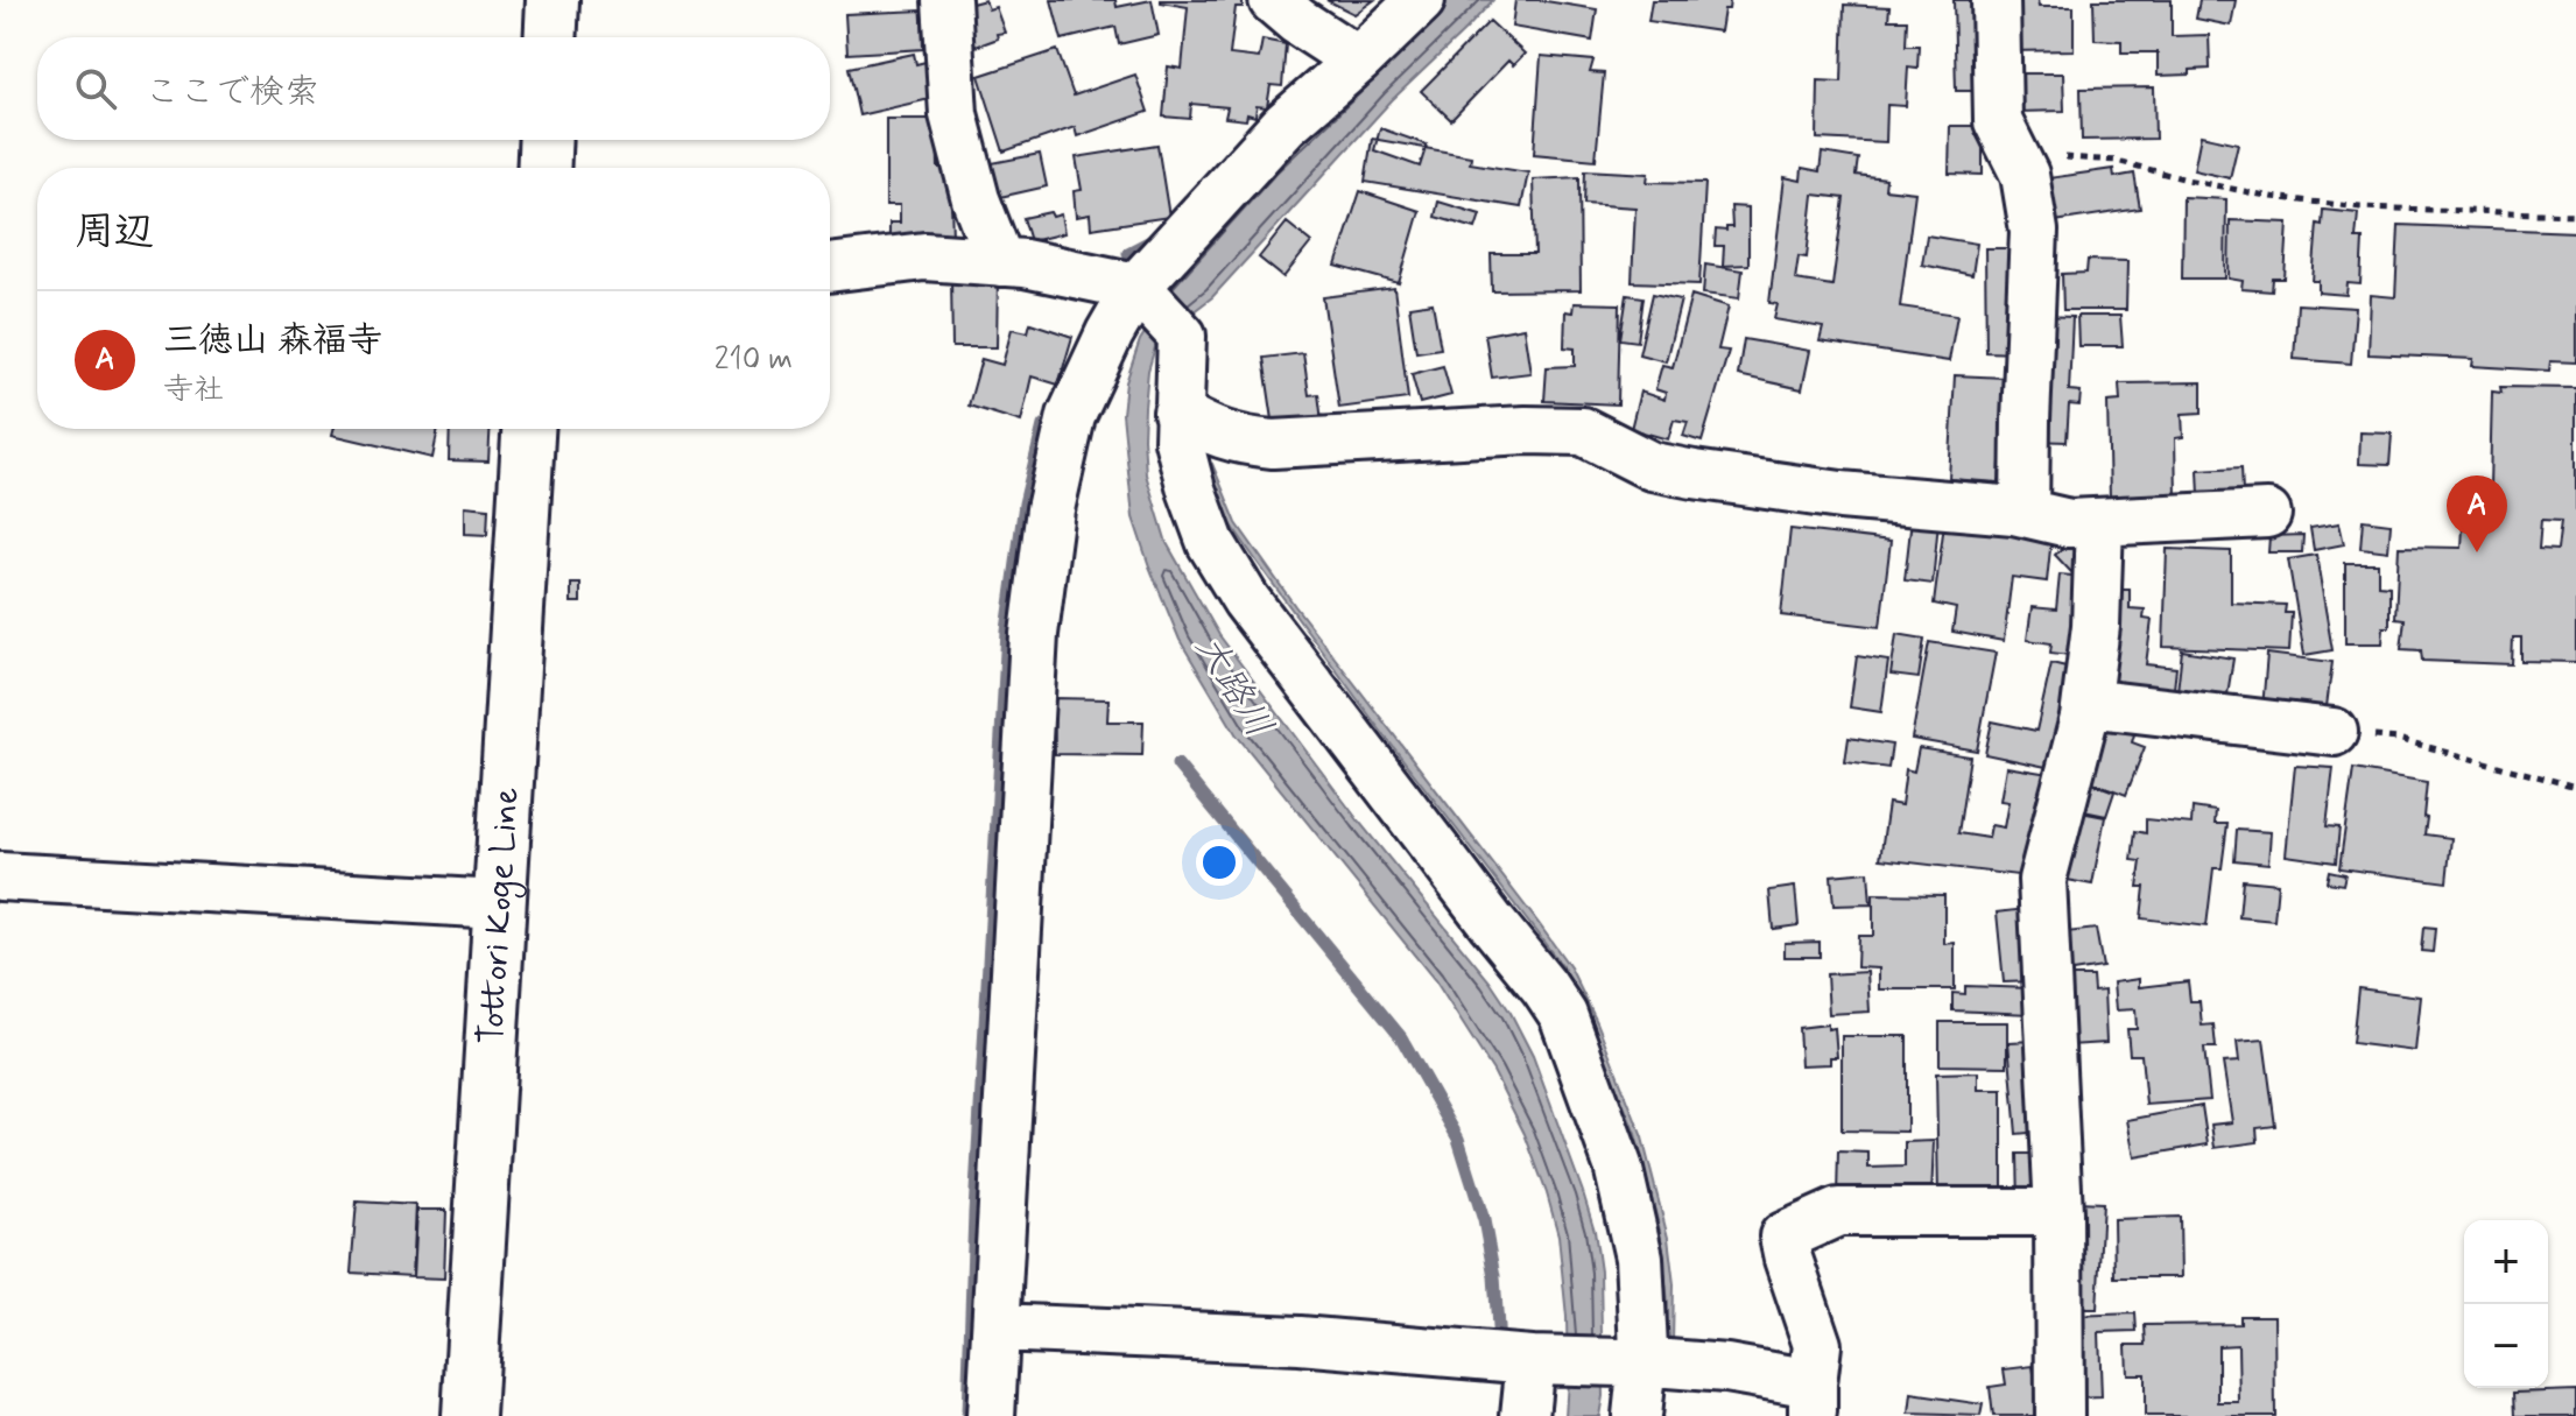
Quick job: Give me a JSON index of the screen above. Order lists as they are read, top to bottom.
{
  "streets": {
    "main road": ["Tottori Koge Line"]
  },
  "water": ["大路川"],
  "page": {
    "search": "ここで検索",
    "heading": "周辺",
    "list": [
      {
        "mark": "A",
        "name": "三徳山 森福寺",
        "note": "寺社",
        "value": "210 m"
      }
    ],
    "pins": "A",
    "map_buttons": ["+", "−"]
  }
}
